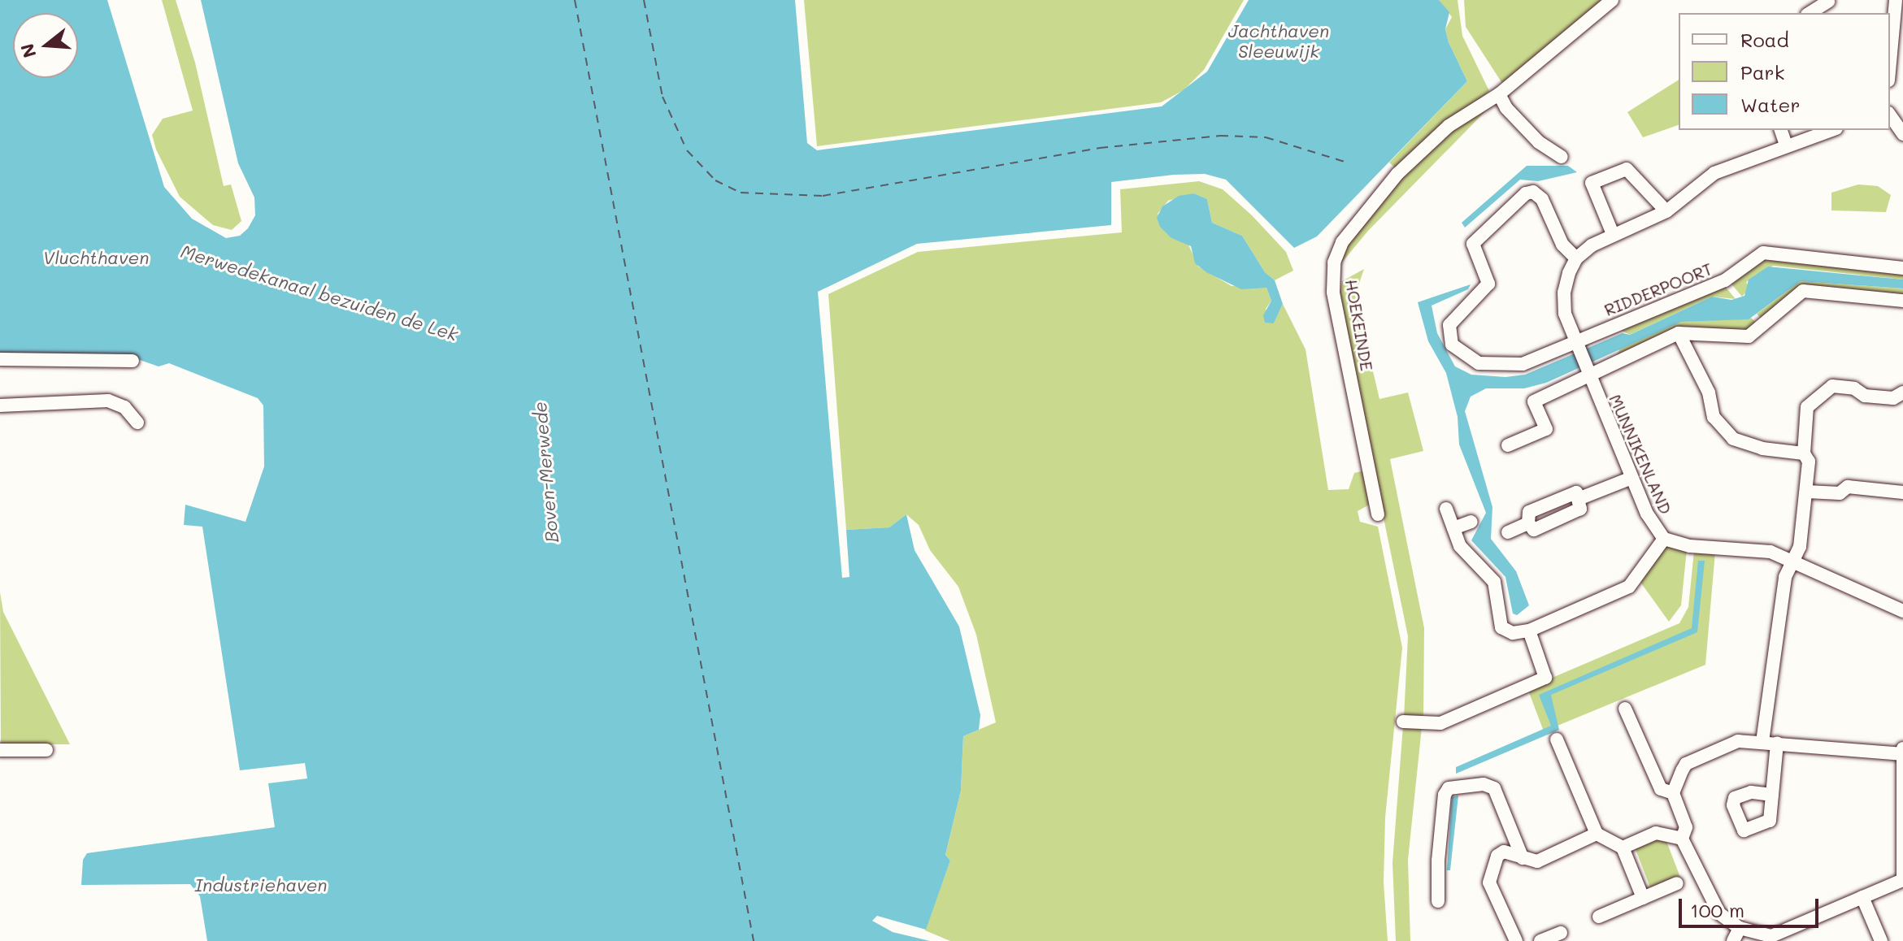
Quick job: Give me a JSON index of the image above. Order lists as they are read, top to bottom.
{
  "streets": {
    "street": ["RIDDERPOORT", "HOEKEINDE", "MUNNIKENLAND"]
  },
  "crossings": [
    ["RIDDERPOORT", "MUNNIKENLAND"]
  ],
  "water": [
    "Jachthaven Sleeuwijk",
    "Vluchthaven",
    "Merwedekanaal bezuiden de Lek",
    "Boven-Merwede",
    "Industriehaven"
  ],
  "legend": ["Road", "Park", "Water"],
  "scale_bar": "100 m",
  "north": "left"
}
